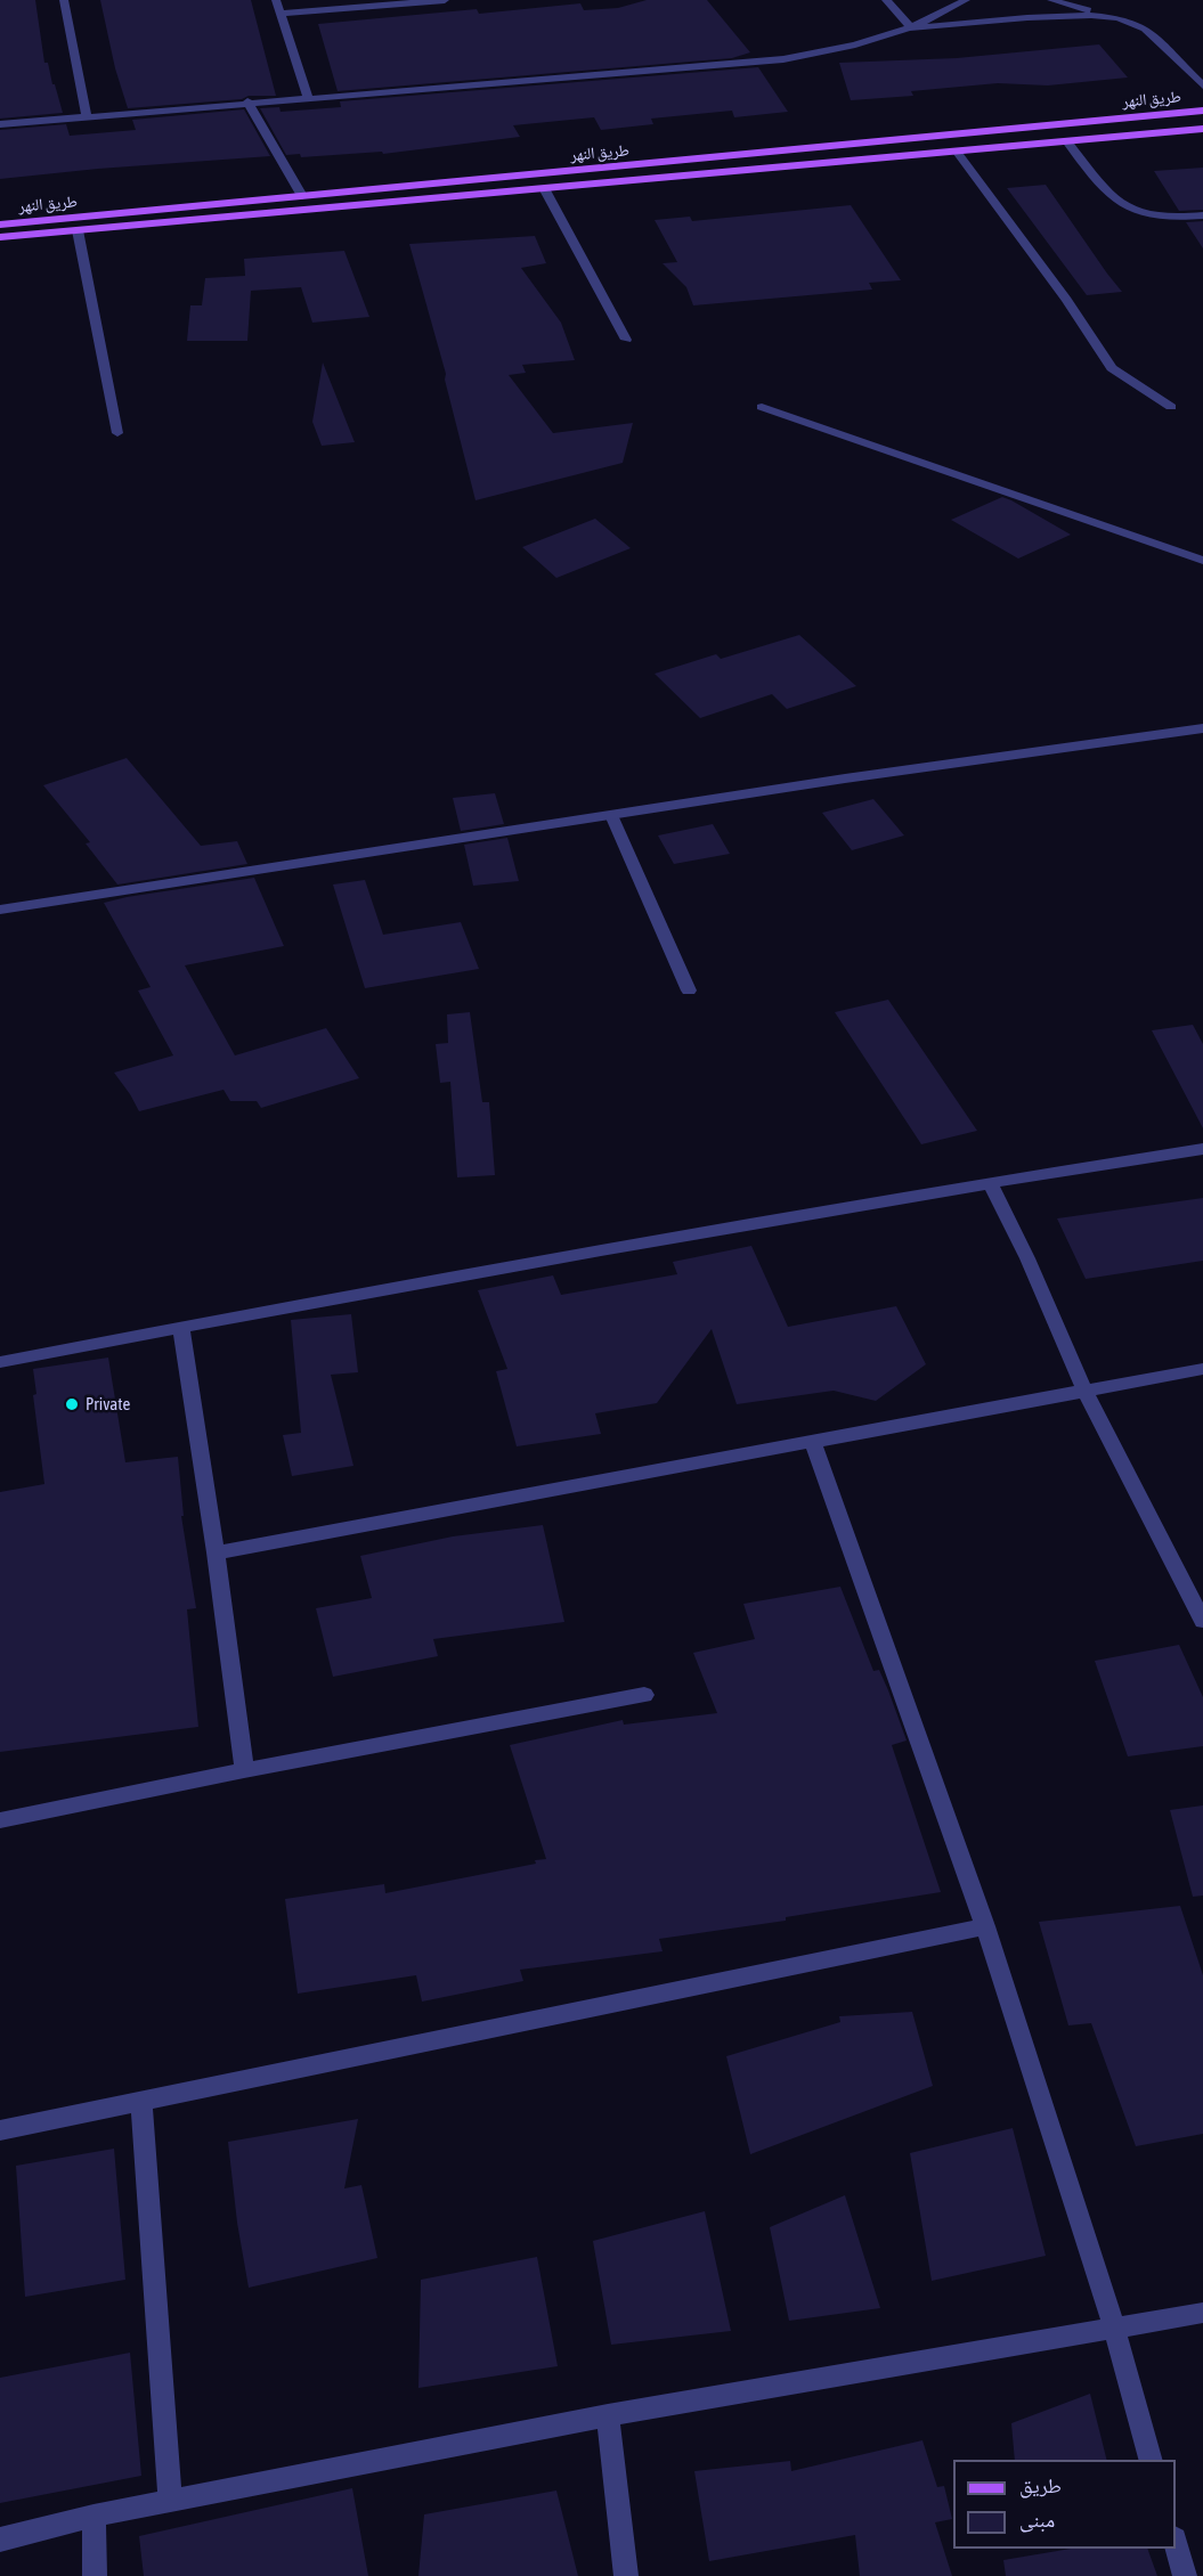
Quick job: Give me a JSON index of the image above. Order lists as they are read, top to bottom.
{
  "streets": {
    "main road": ["طريق النهر"]
  },
  "places": ["Private"],
  "legend": ["طريق", "مبنى"]
}
